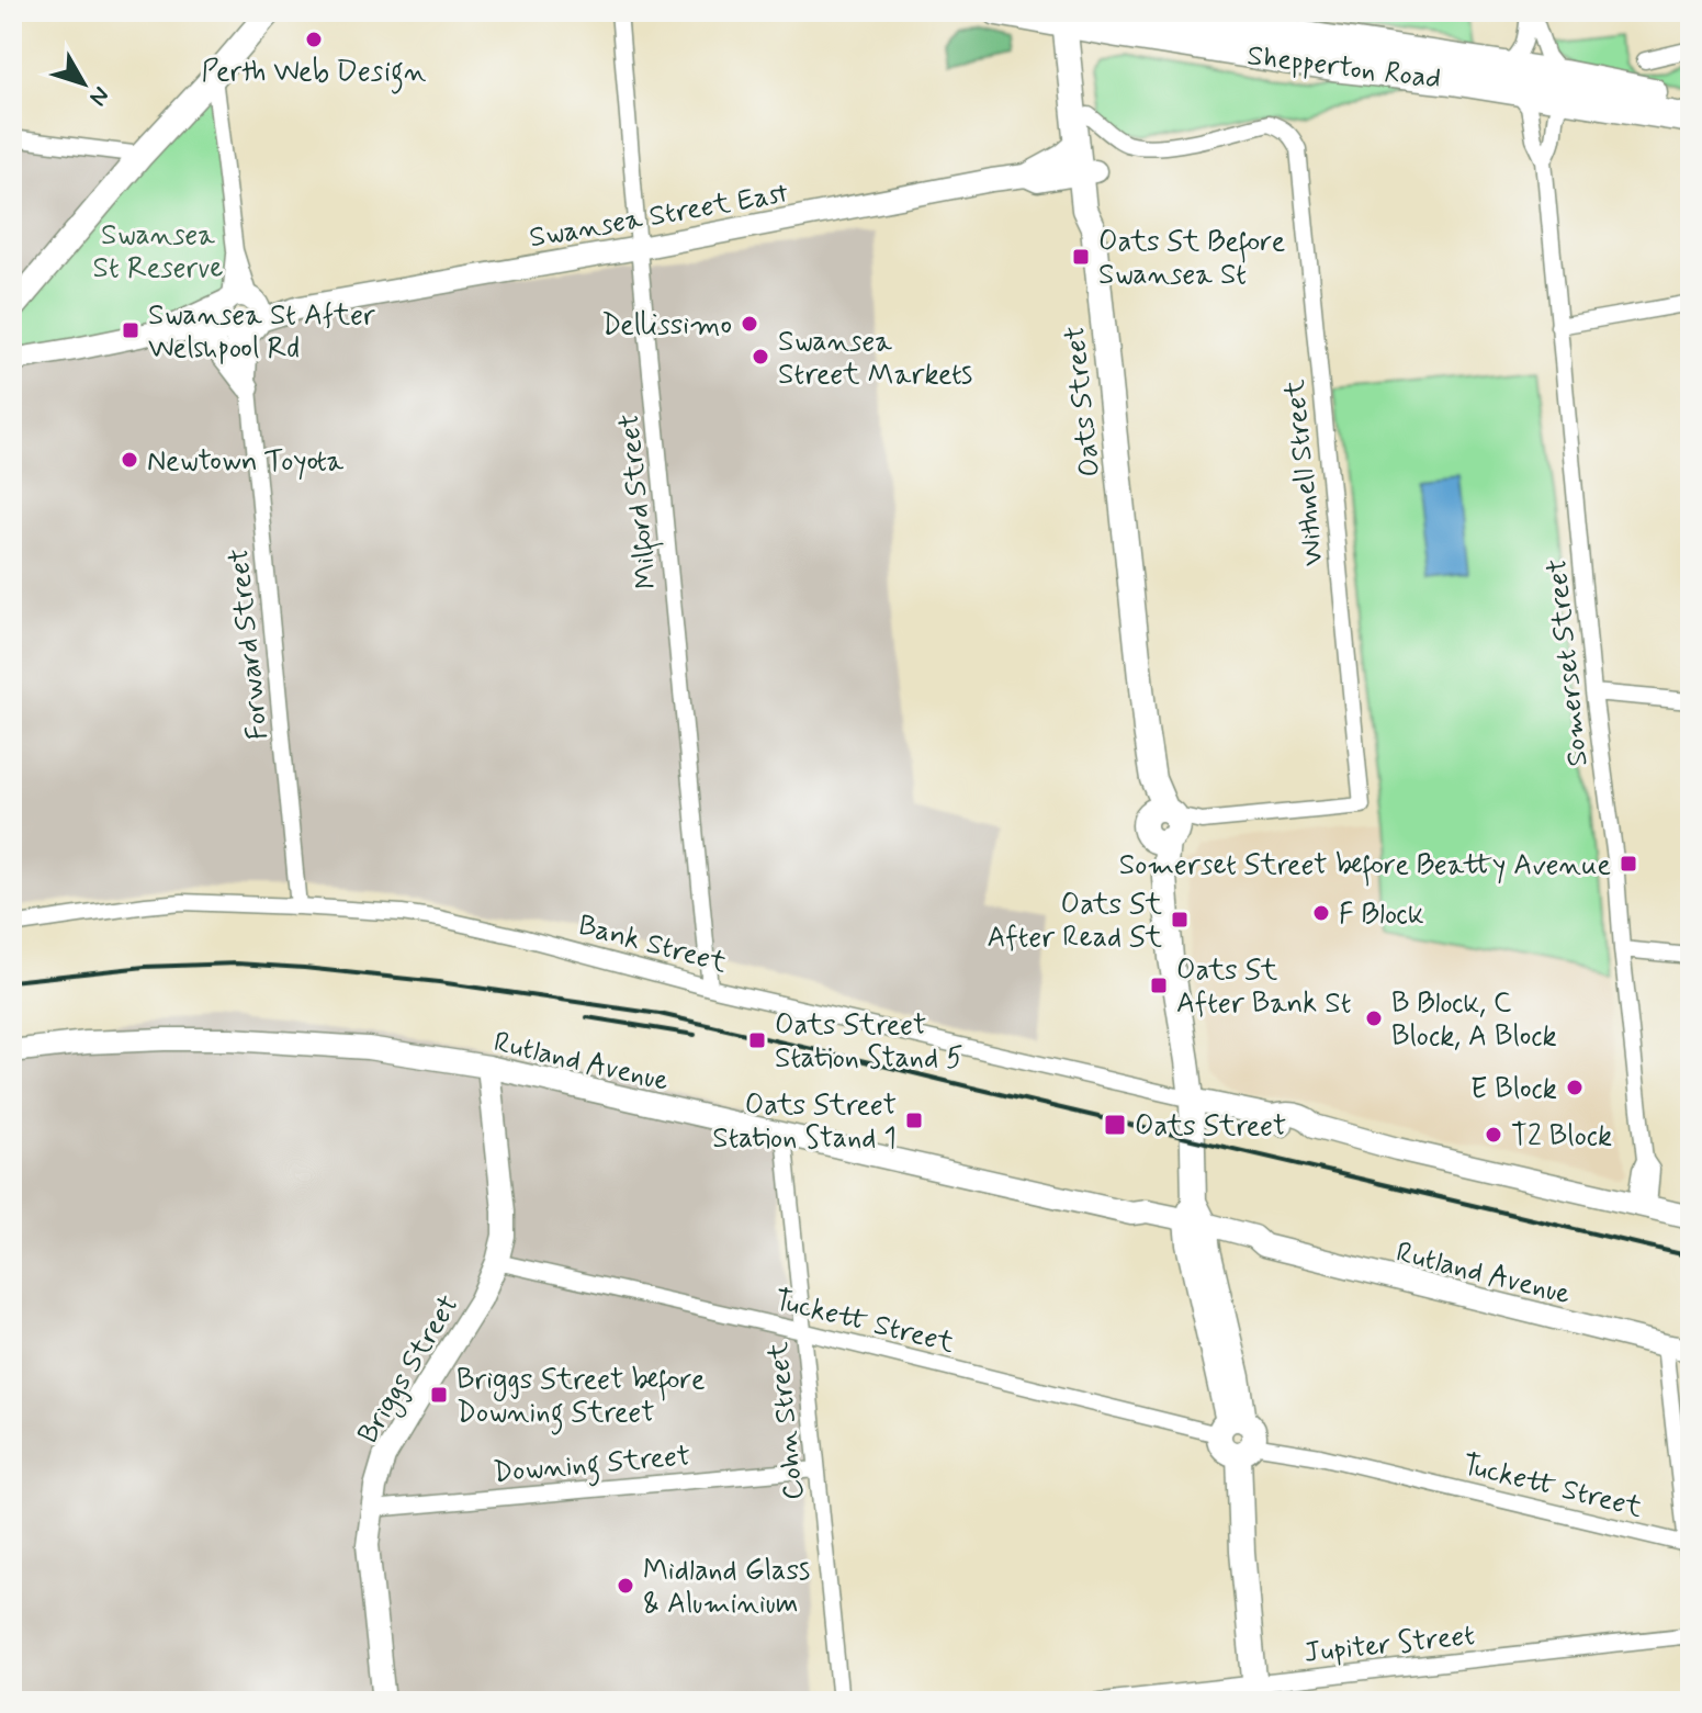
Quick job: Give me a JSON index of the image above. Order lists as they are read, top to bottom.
{
  "streets": {
    "highway": ["Shepperton Road"],
    "main road": ["Oats Street"],
    "street": [
      "Swansea Street East",
      "Withnell Street",
      "Milford Street",
      "Forward Street",
      "Somerset Street",
      "Bank Street",
      "Rutland Avenue",
      "Tuckett Street",
      "Briggs Street",
      "Cohn Street",
      "Downing Street",
      "Jupiter Street"
    ]
  },
  "crossings": [
    ["Shepperton Road", "Oats Street"],
    ["Shepperton Road", "Somerset Street"],
    ["Swansea Street East", "Oats Street"],
    ["Swansea Street East", "Milford Street"],
    ["Swansea Street East", "Forward Street"],
    ["Oats Street", "Withnell Street"],
    ["Oats Street", "Bank Street"],
    ["Oats Street", "Rutland Avenue"],
    ["Oats Street", "Tuckett Street"],
    ["Milford Street", "Bank Street"],
    ["Forward Street", "Bank Street"],
    ["Somerset Street", "Bank Street"],
    ["Rutland Avenue", "Briggs Street"],
    ["Rutland Avenue", "Cohn Street"],
    ["Tuckett Street", "Briggs Street"],
    ["Tuckett Street", "Cohn Street"],
    ["Briggs Street", "Downing Street"],
    ["Cohn Street", "Downing Street"]
  ],
  "parks": ["Swansea St Reserve"],
  "places": {
    "other": [
      "Perth Web Design",
      "Dellissimo",
      "Swansea Street Markets",
      "Newtown Toyota",
      "F Block",
      "B Block, C Block, A Block",
      "E Block",
      "T2 Block",
      "Midland Glass & Aluminium"
    ],
    "transit": [
      "Oats St Before Swansea St",
      "Swansea St After Welshpool Rd",
      "Somerset Street before Beatty Avenue",
      "Oats St After Read St",
      "Oats St After Bank St",
      "Oats Street Station Stand 5",
      "Oats Street Station Stand 1",
      "Oats Street",
      "Briggs Street before Downing Street"
    ]
  },
  "north": "bottom right"
}
